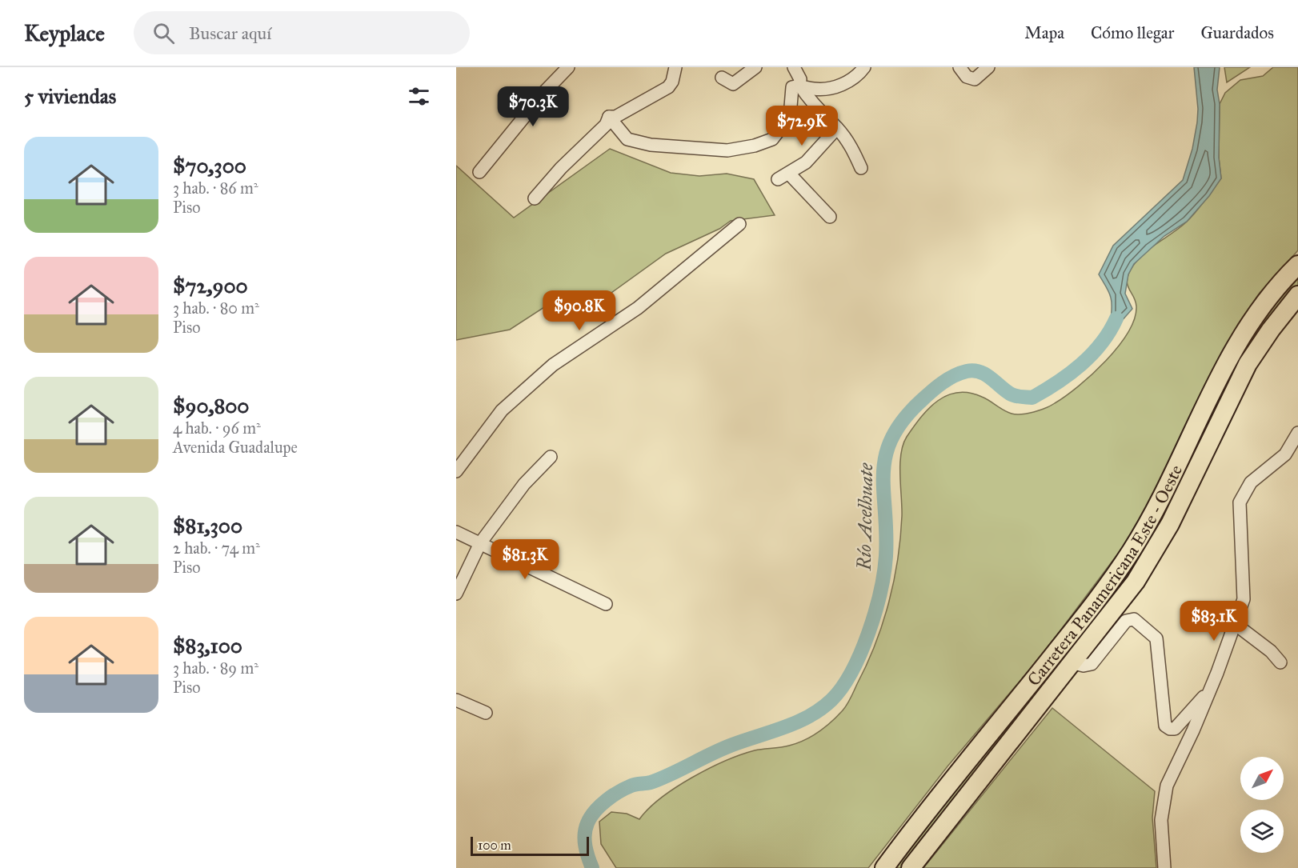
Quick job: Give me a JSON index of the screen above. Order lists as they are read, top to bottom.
{
  "streets": {
    "highway": ["Carretera Panamericana Este - Oeste"]
  },
  "water": ["Río Acelhuate"],
  "scale_bar": "100 m",
  "north": "top right",
  "page": {
    "header": "Keyplace",
    "search": "Buscar aquí",
    "nav": ["Mapa", "Cómo llegar", "Guardados"],
    "heading": "5 viviendas",
    "price": [
      "$70.3K",
      "$72.9K",
      "$90.8K",
      "$81.3K",
      "$83.1K"
    ],
    "list": [
      {
        "name": "$70,300",
        "note": "3 hab. · 86 m² · Piso"
      },
      {
        "name": "$72,900",
        "note": "3 hab. · 80 m² · Piso"
      },
      {
        "name": "$90,800",
        "note": "4 hab. · 96 m² · Avenida Guadalupe"
      },
      {
        "name": "$81,300",
        "note": "2 hab. · 74 m² · Piso"
      },
      {
        "name": "$83,100",
        "note": "3 hab. · 89 m² · Piso"
      }
    ],
    "scale": "100 m"
  }
}
